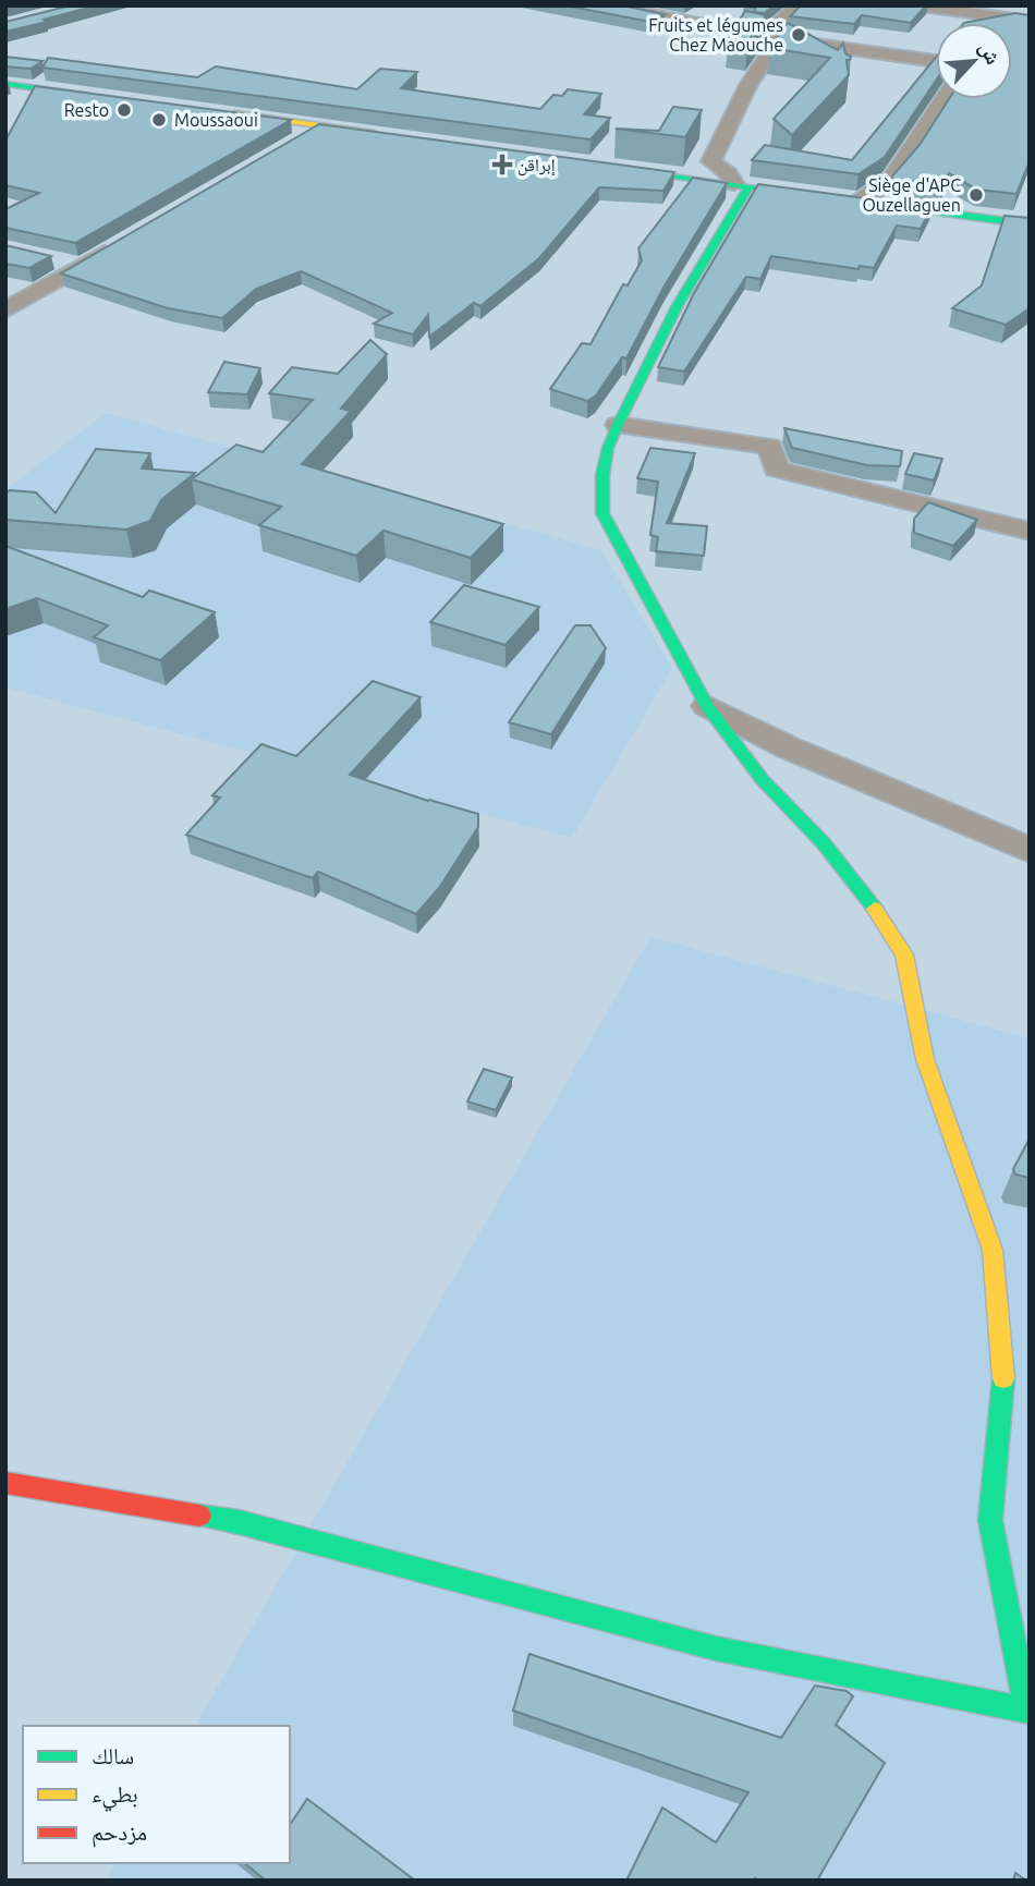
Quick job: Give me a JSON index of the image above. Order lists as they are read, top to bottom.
{
  "places": {
    "other": [
      "Fruits et légumes Chez Maouche",
      "Resto",
      "Moussaoui",
      "Siège d'APC Ouzellaguen"
    ],
    "health": ["إبراقن"]
  },
  "legend": ["سالك", "بطيء", "مزدحم"],
  "north": "top right"
}
